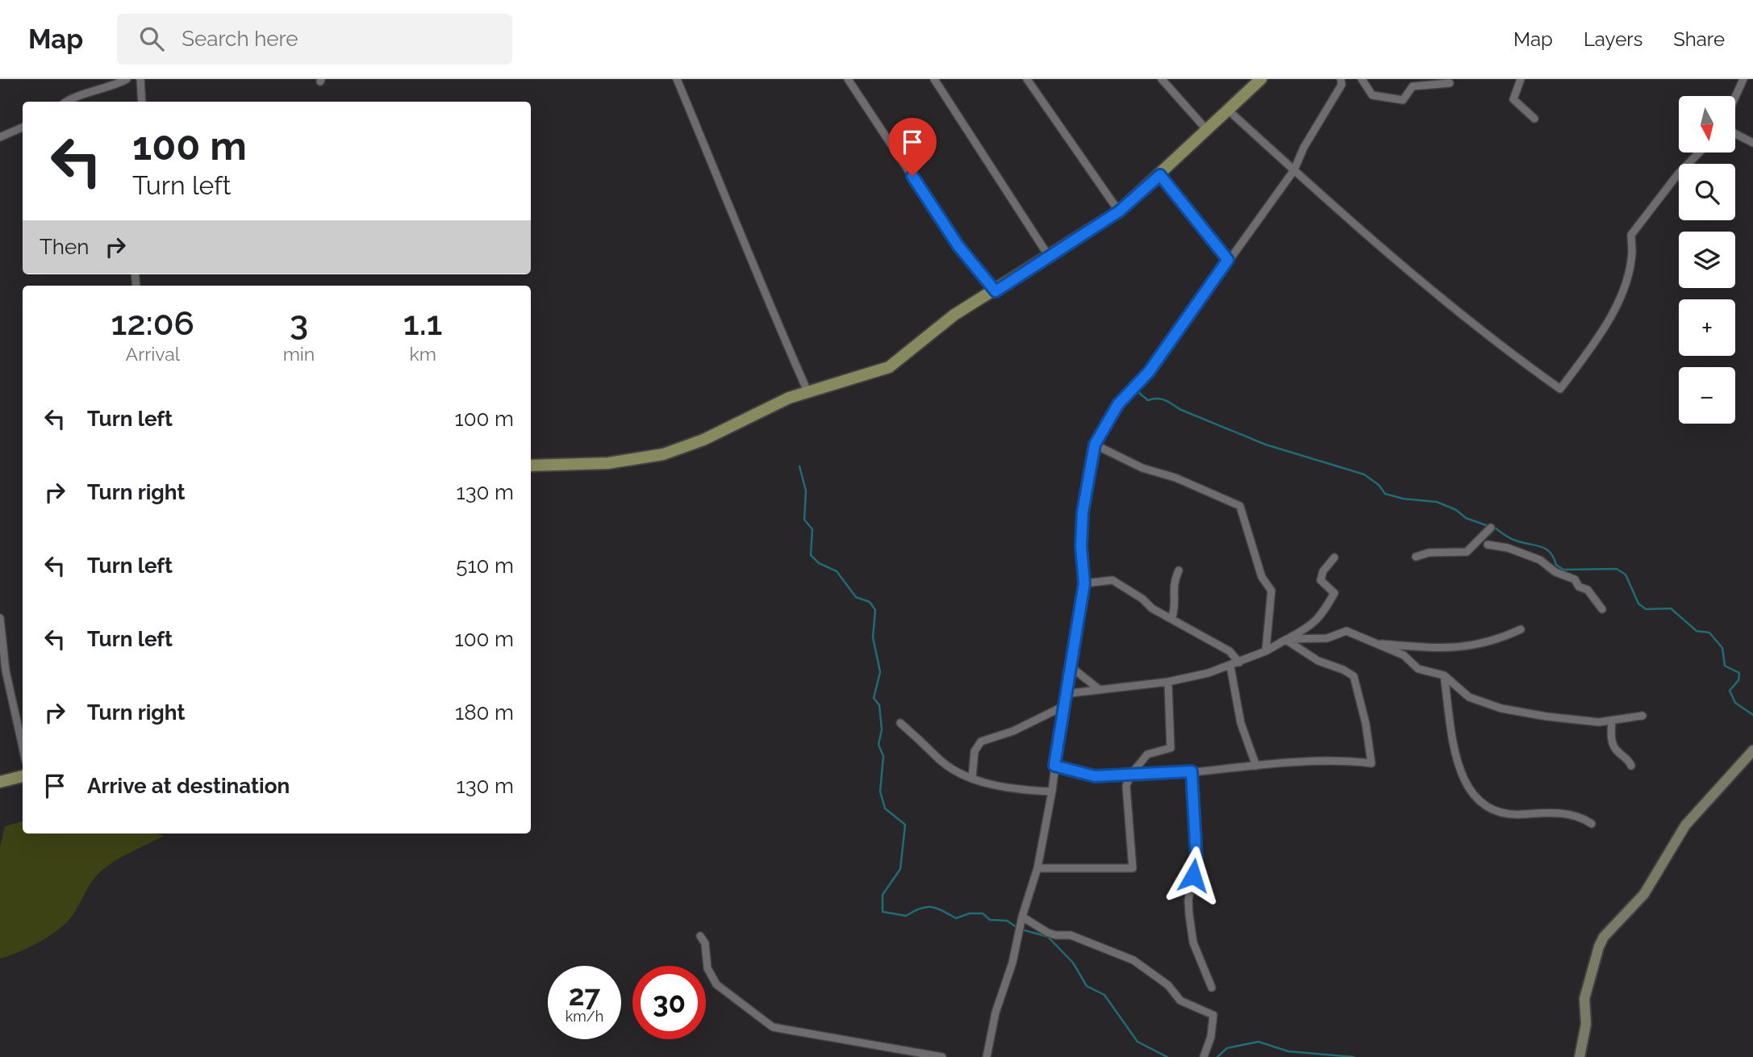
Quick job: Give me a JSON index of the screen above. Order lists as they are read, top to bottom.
{
  "north": "bottom",
  "page": {
    "header": "Map",
    "search": "Search here",
    "nav": ["Map", "Layers", "Share"],
    "map_buttons": ["+", "−"],
    "turn": ["100 m", "Turn left"],
    "then": "Then",
    "eta": [
      "12:06",
      "Arrival",
      "3",
      "min",
      "1.1",
      "km"
    ],
    "list": [
      {
        "name": "Turn left",
        "value": "100 m"
      },
      {
        "name": "Turn right",
        "value": "130 m"
      },
      {
        "name": "Turn left",
        "value": "510 m"
      },
      {
        "name": "Turn left",
        "value": "100 m"
      },
      {
        "name": "Turn right",
        "value": "180 m"
      },
      {
        "name": "Arrive at destination",
        "value": "130 m"
      }
    ],
    "speed": "27 km/h",
    "limit": "30"
  }
}
